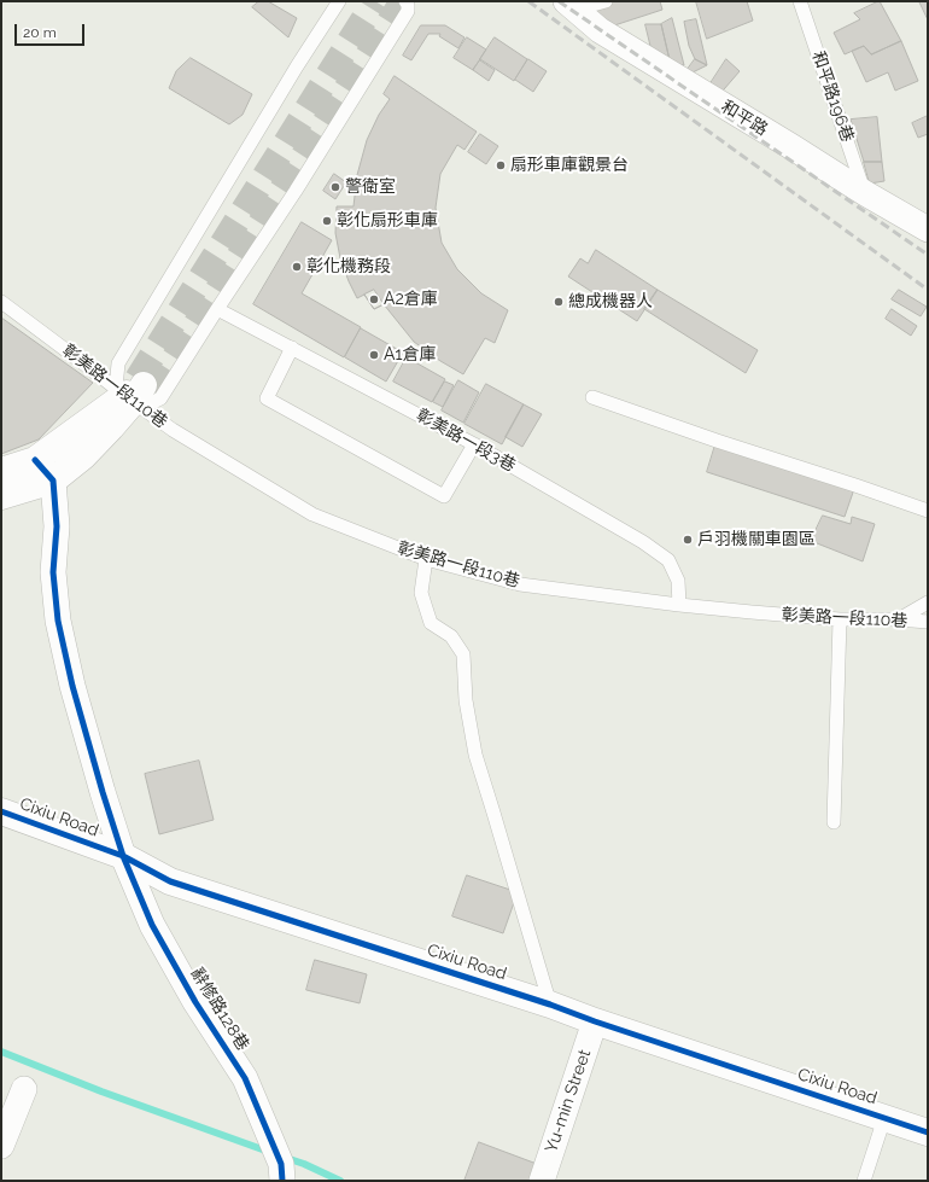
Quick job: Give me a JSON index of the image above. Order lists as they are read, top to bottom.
{
  "streets": {
    "street": [
      "和平路",
      "Cixiu Road",
      "辭修路128巷",
      "Yu-min Street"
    ],
    "lane": ["和平路196巷", "彰美路一段110巷", "彰美路一段3巷"]
  },
  "crossings": [
    ["和平路196巷", "和平路"],
    ["彰美路一段110巷", "彰美路一段3巷"],
    ["Cixiu Road", "辭修路128巷"],
    ["Cixiu Road", "Yu-min Street"]
  ],
  "places": [
    "扇形車庫觀景台",
    "警衛室",
    "彰化扇形車庫",
    "彰化機務段",
    "A2倉庫",
    "總成機器人",
    "A1倉庫",
    "戶羽機關車園區"
  ],
  "scale_bar": "20 m"
}
